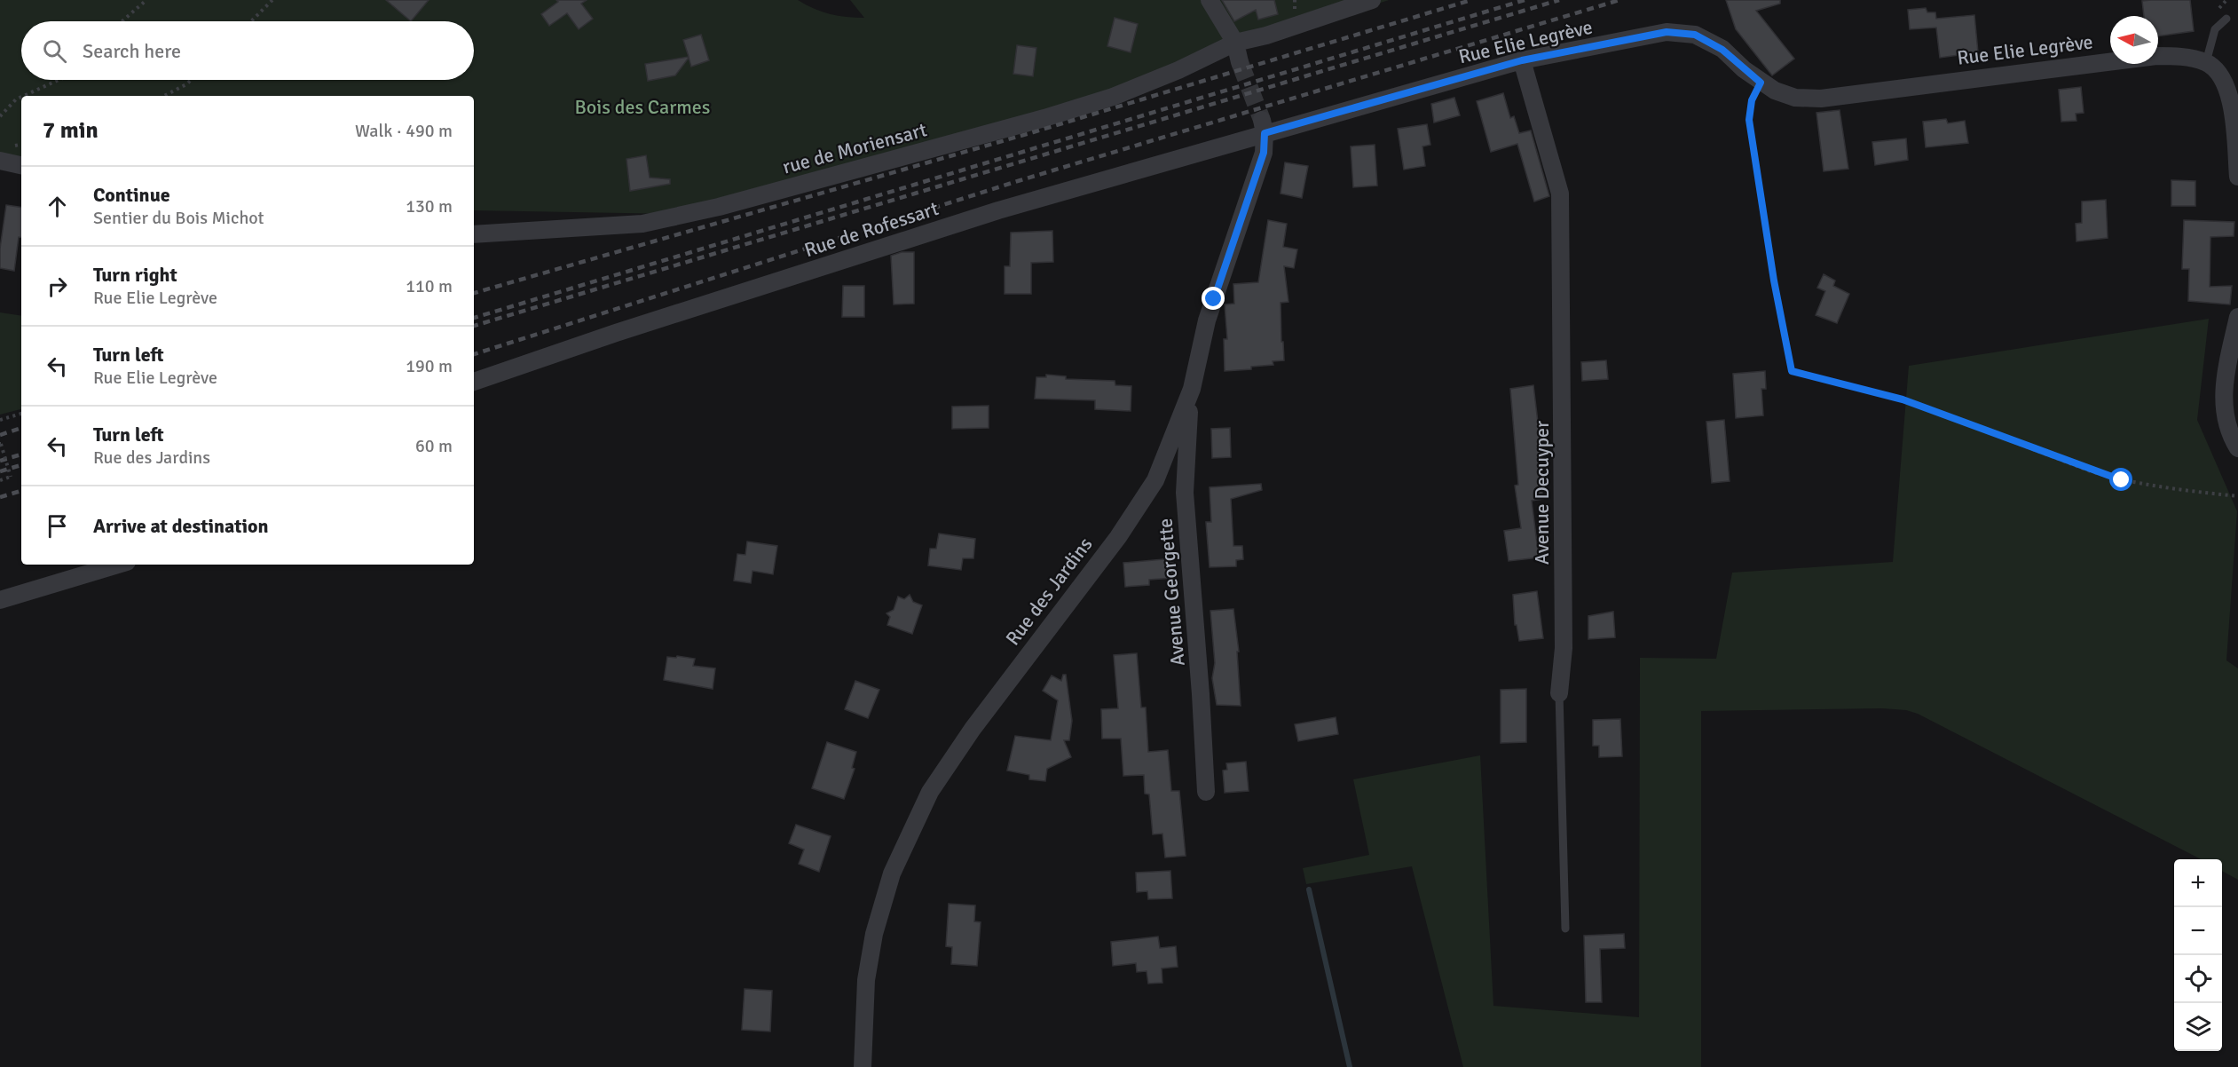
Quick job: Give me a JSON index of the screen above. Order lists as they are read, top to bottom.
{
  "streets": {
    "street": [
      "Rue Elie Legrève",
      "rue de Moriensart",
      "Rue de Rofessart",
      "Avenue Decuyper",
      "Rue des Jardins",
      "Avenue Georgette"
    ]
  },
  "crossings": [
    ["Rue Elie Legrève", "Rue de Rofessart"],
    ["Rue Elie Legrève", "Avenue Decuyper"],
    ["Rue de Rofessart", "Rue des Jardins"],
    ["Rue des Jardins", "Avenue Georgette"]
  ],
  "parks": ["Bois des Carmes"],
  "north": "left",
  "page": {
    "search": "Search here",
    "heading": ["7 min", "Walk · 490 m"],
    "list": [
      ["Continue", "Sentier du Bois Michot", "130 m"],
      ["Turn right", "Rue Elie Legrève", "110 m"],
      ["Turn left", "Rue Elie Legrève", "190 m"],
      ["Turn left", "Rue des Jardins", "60 m"],
      "Arrive at destination"
    ],
    "map_buttons": ["+", "−"]
  }
}
